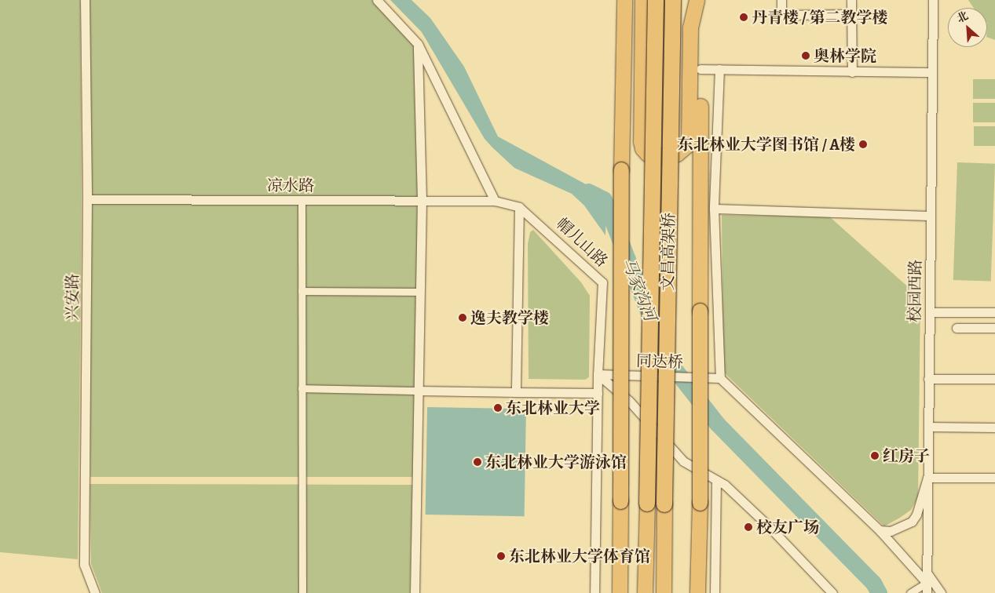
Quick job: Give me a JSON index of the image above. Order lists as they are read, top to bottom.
{
  "streets": {
    "highway": ["文昌高架桥"],
    "street": [
      "凉水路",
      "帽儿山路",
      "校园西路",
      "兴安路",
      "同达桥"
    ]
  },
  "crossings": [
    ["凉水路", "帽儿山路"],
    ["凉水路", "兴安路"],
    ["帽儿山路", "同达桥"]
  ],
  "water": ["马家沟河"],
  "places": [
    "丹青楼 / 第二教学楼",
    "奥林学院",
    "东北林业大学图书馆 / A楼",
    "逸夫教学楼",
    "东北林业大学",
    "红房子",
    "东北林业大学游泳馆",
    "校友广场",
    "东北林业大学体育馆"
  ],
  "north": "top left"
}
